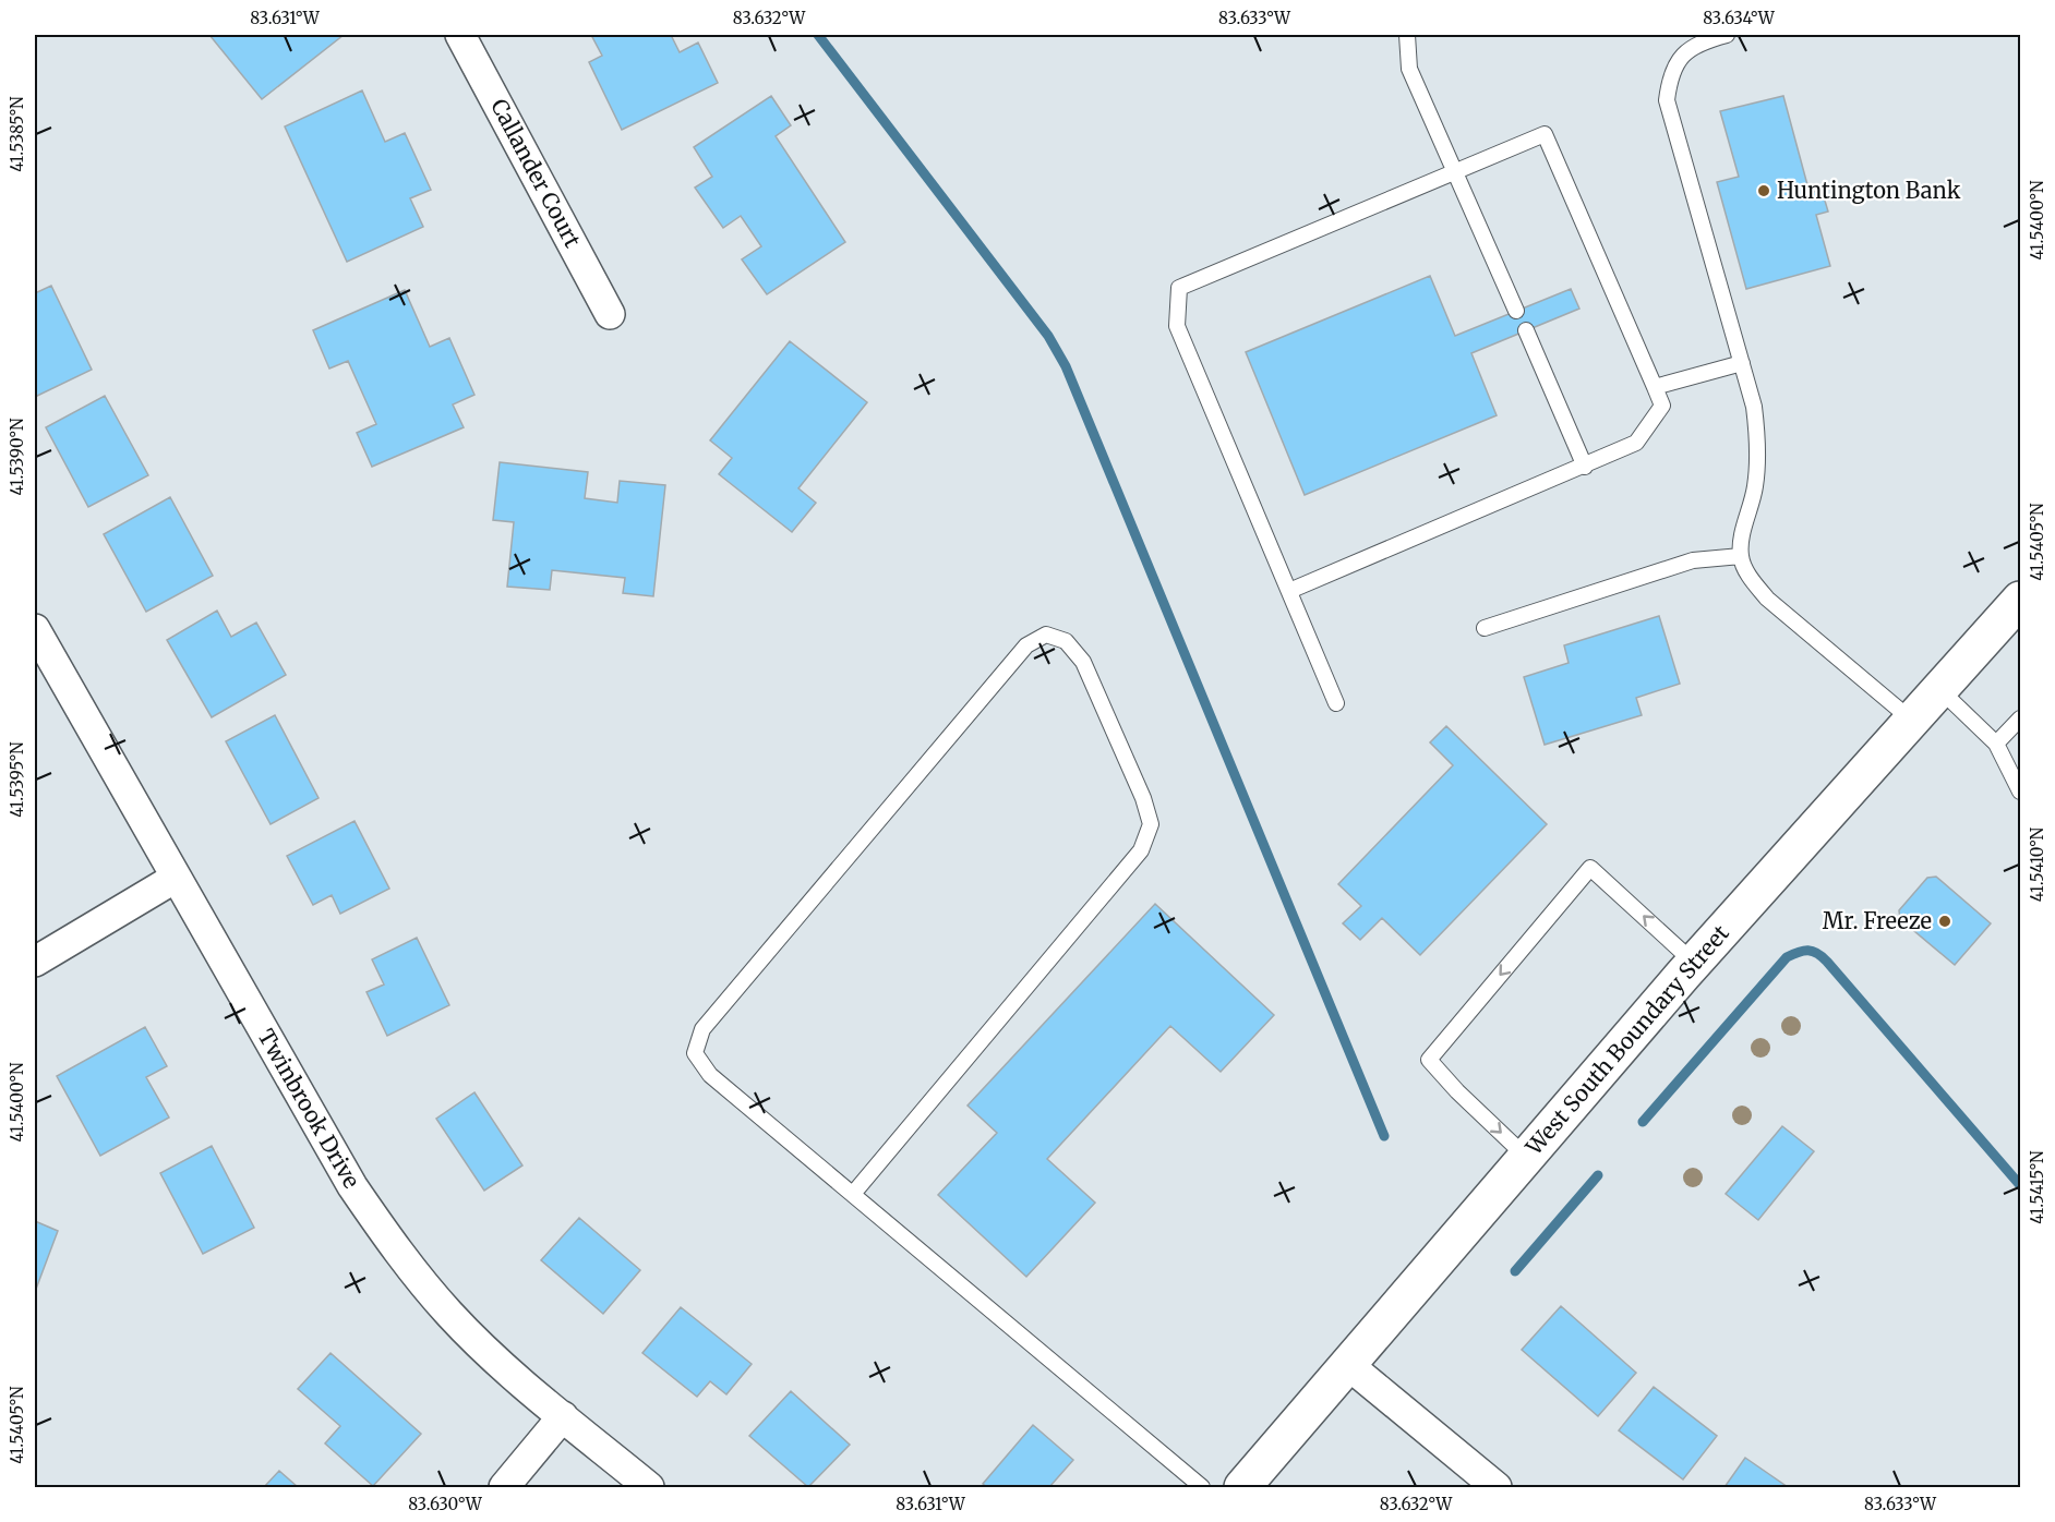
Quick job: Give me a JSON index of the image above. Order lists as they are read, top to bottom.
{
  "streets": {
    "street": ["Callander Court", "West South Boundary Street", "Twinbrook Drive"]
  },
  "places": ["Huntington Bank", "Mr. Freeze"],
  "coordinates": [
    "83.631°W",
    "83.632°W",
    "83.633°W",
    "83.634°W",
    "41.5385°N",
    "41.5400°N",
    "41.5390°N",
    "41.5405°N",
    "41.5395°N",
    "41.5410°N",
    "41.5415°N",
    "83.630°W"
  ]
}
